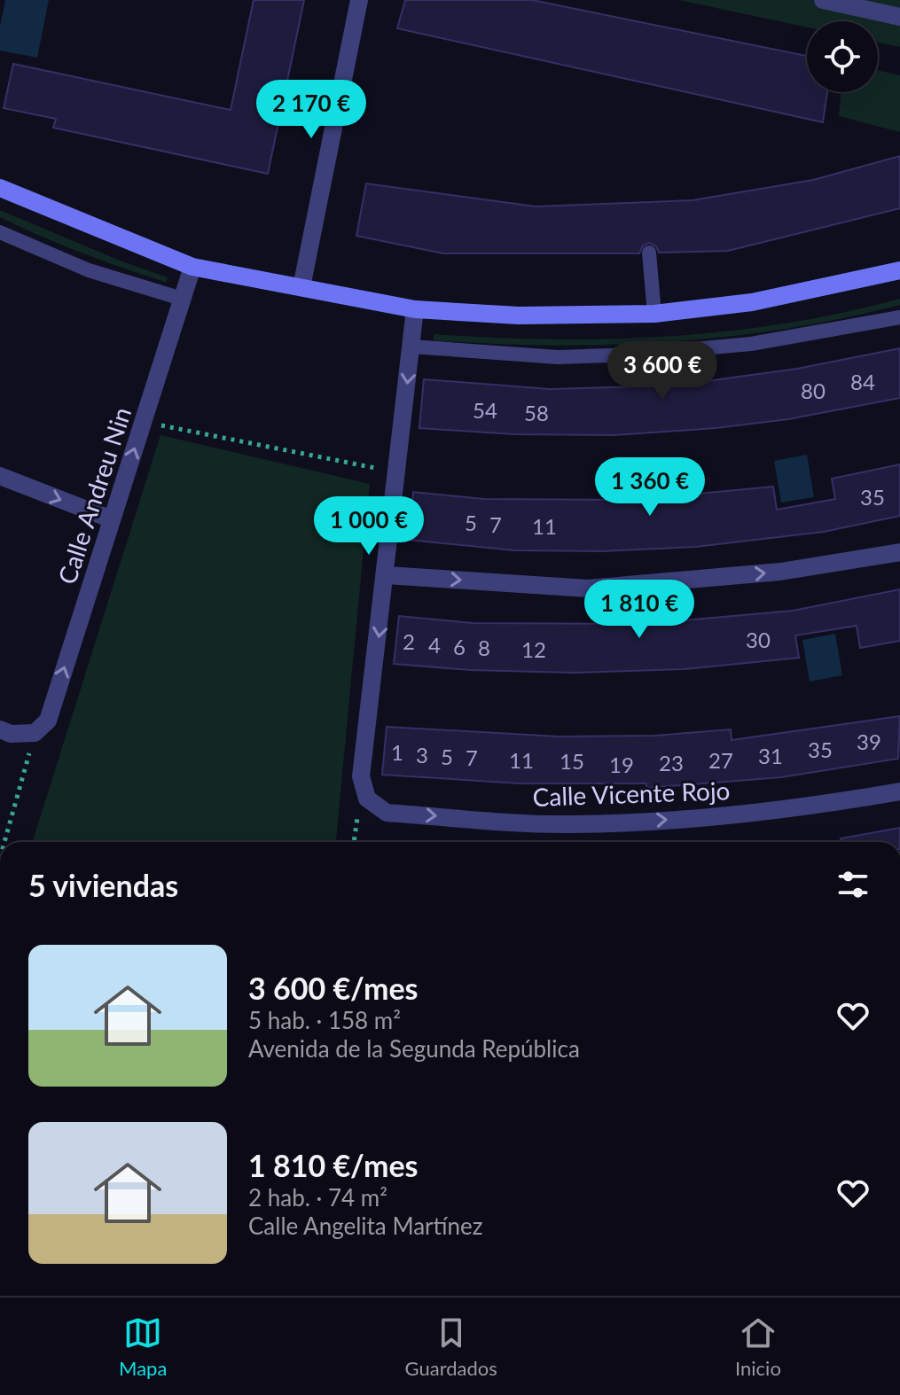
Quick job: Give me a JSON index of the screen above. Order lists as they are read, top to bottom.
{
  "streets": {
    "street": ["Calle Andreu Nin", "Calle Vicente Rojo"]
  },
  "one_way": ["Calle Andreu Nin", "Calle Vicente Rojo"],
  "house_numbers": [
    "84",
    "80",
    "54",
    "58",
    "35",
    "5",
    "7",
    "11",
    "30",
    "2",
    "4",
    "6",
    "8",
    "12",
    "39",
    "35",
    "1",
    "3",
    "31",
    "5",
    "7",
    "11",
    "27",
    "15",
    "23",
    "19"
  ],
  "page": {
    "price": [
      "2 170 €",
      "3 600 €",
      "1 360 €",
      "1 000 €",
      "1 810 €"
    ],
    "heading": "5 viviendas",
    "list": [
      {
        "name": "3 600 €/mes",
        "note": "5 hab. · 158 m² · Avenida de la Segunda República"
      },
      {
        "name": "1 810 €/mes",
        "note": "2 hab. · 74 m² · Calle Angelita Martínez"
      }
    ],
    "tabs": ["Mapa", "Guardados", "Inicio"]
  }
}
